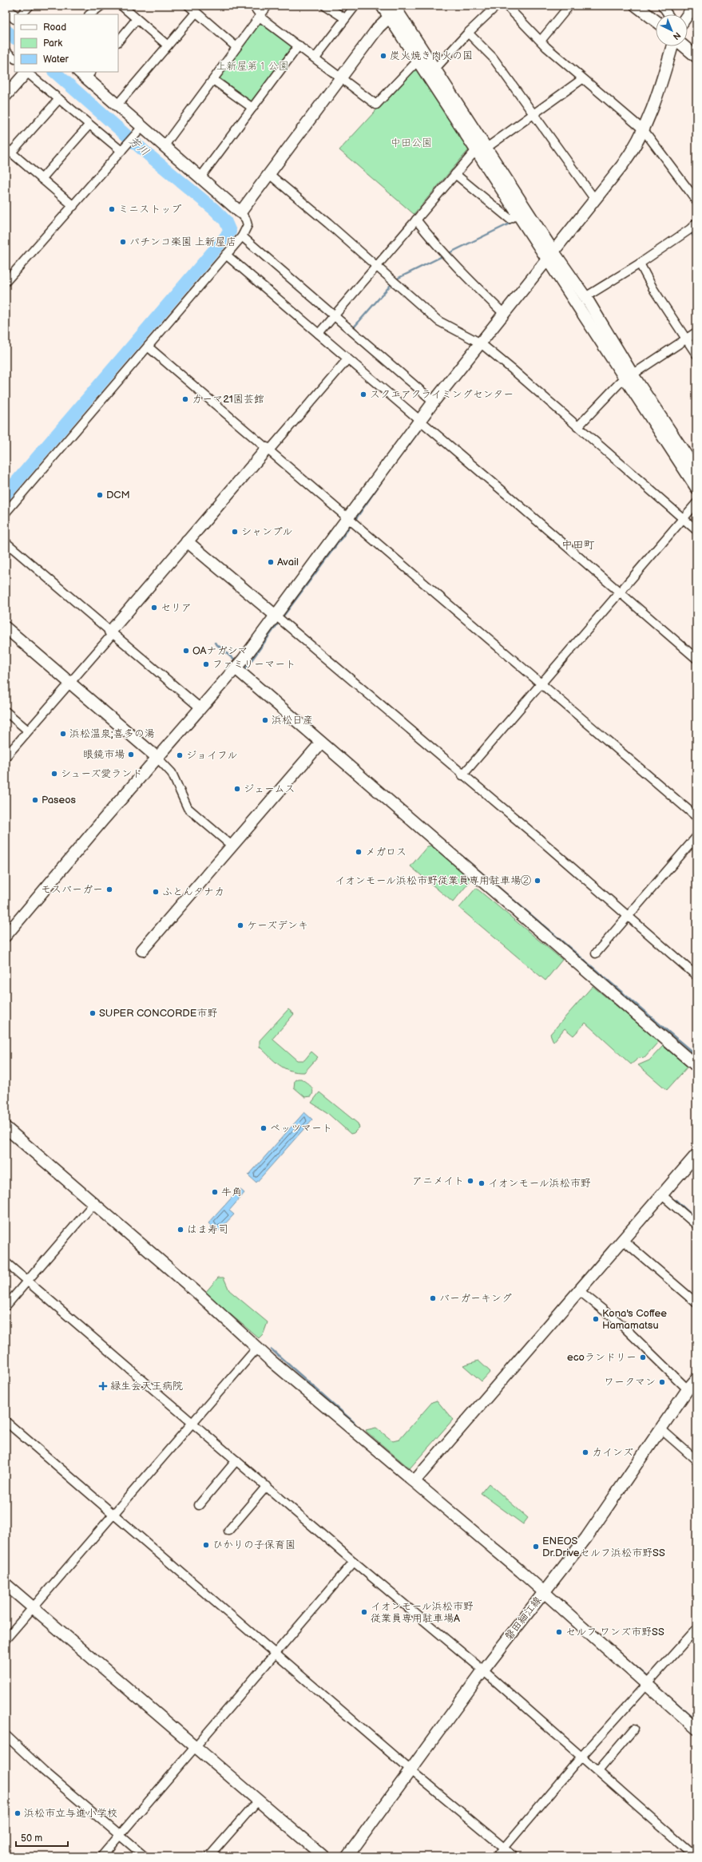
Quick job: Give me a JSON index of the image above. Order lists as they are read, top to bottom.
{
  "streets": {
    "street": ["磐田細江線"]
  },
  "districts": ["中田町"],
  "water": ["芳川"],
  "parks": ["上新屋第１公園", "中田公園"],
  "places": {
    "other": [
      "炭火焼き肉火の国",
      "ミニストップ",
      "パチンコ楽園 上新屋店",
      "スクエアクライミングセンター",
      "カーマ21園芸館",
      "DCM",
      "シャンブル",
      "Avail",
      "セリア",
      "OAナガシマ",
      "ファミリーマート",
      "浜松日産",
      "浜松温泉;喜多の湯",
      "眼鏡市場",
      "ジョイフル",
      "シューズ愛ランド",
      "ジェームス",
      "Paseos",
      "メガロス",
      "イオンモール浜松市野従業員専用駐車場②",
      "モスバーガー",
      "ふとんタナカ",
      "ケーズデンキ",
      "SUPER CONCORDE市野",
      "ペッツマート",
      "アニメイト",
      "イオンモール浜松市野",
      "牛角",
      "はま寿司",
      "バーガーキング",
      "Kona's Coffee Hamamatsu",
      "ecoランドリー",
      "ワークマン",
      "カインズ",
      "ひかりの子保育園",
      "ENEOS Dr.Driveセルフ浜松市野SS",
      "イオンモール浜松市野 従業員専用駐車場A",
      "セルフ ワンズ市野SS",
      "浜松市立与進小学校"
    ],
    "health": ["緑生会天王病院"]
  },
  "legend": ["Road", "Park", "Water"],
  "scale_bar": "50 m",
  "north": "bottom right"
}
